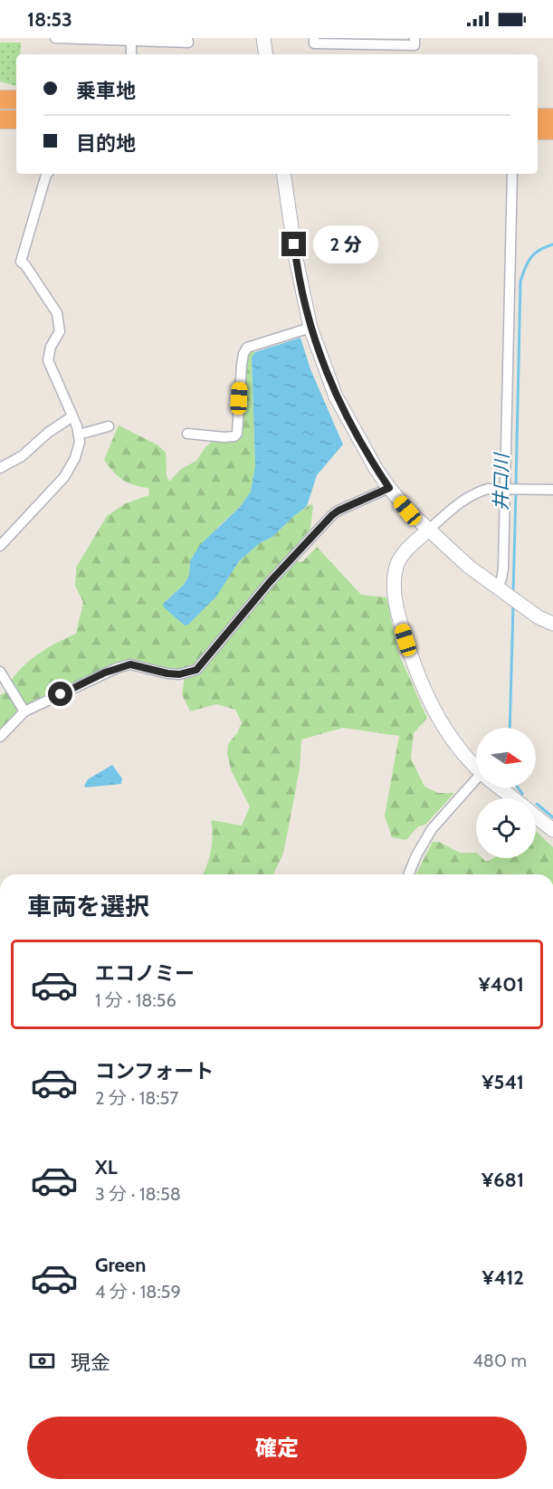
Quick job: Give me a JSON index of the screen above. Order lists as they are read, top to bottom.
{
  "water": ["井口川"],
  "north": "right",
  "page": {
    "status": "18:53",
    "banner": ["乗車地", "目的地"],
    "bubble": "2 分",
    "heading": "車両を選択",
    "list": [
      {
        "name": "エコノミー",
        "note": "1 分 · 18:56",
        "value": "¥401"
      },
      {
        "name": "コンフォート",
        "note": "2 分 · 18:57",
        "value": "¥541"
      },
      {
        "name": "XL",
        "note": "3 分 · 18:58",
        "value": "¥681"
      },
      {
        "name": "Green",
        "note": "4 分 · 18:59",
        "value": "¥412"
      }
    ],
    "pay": ["現金", "480 m"],
    "buttons": "確定"
  }
}
